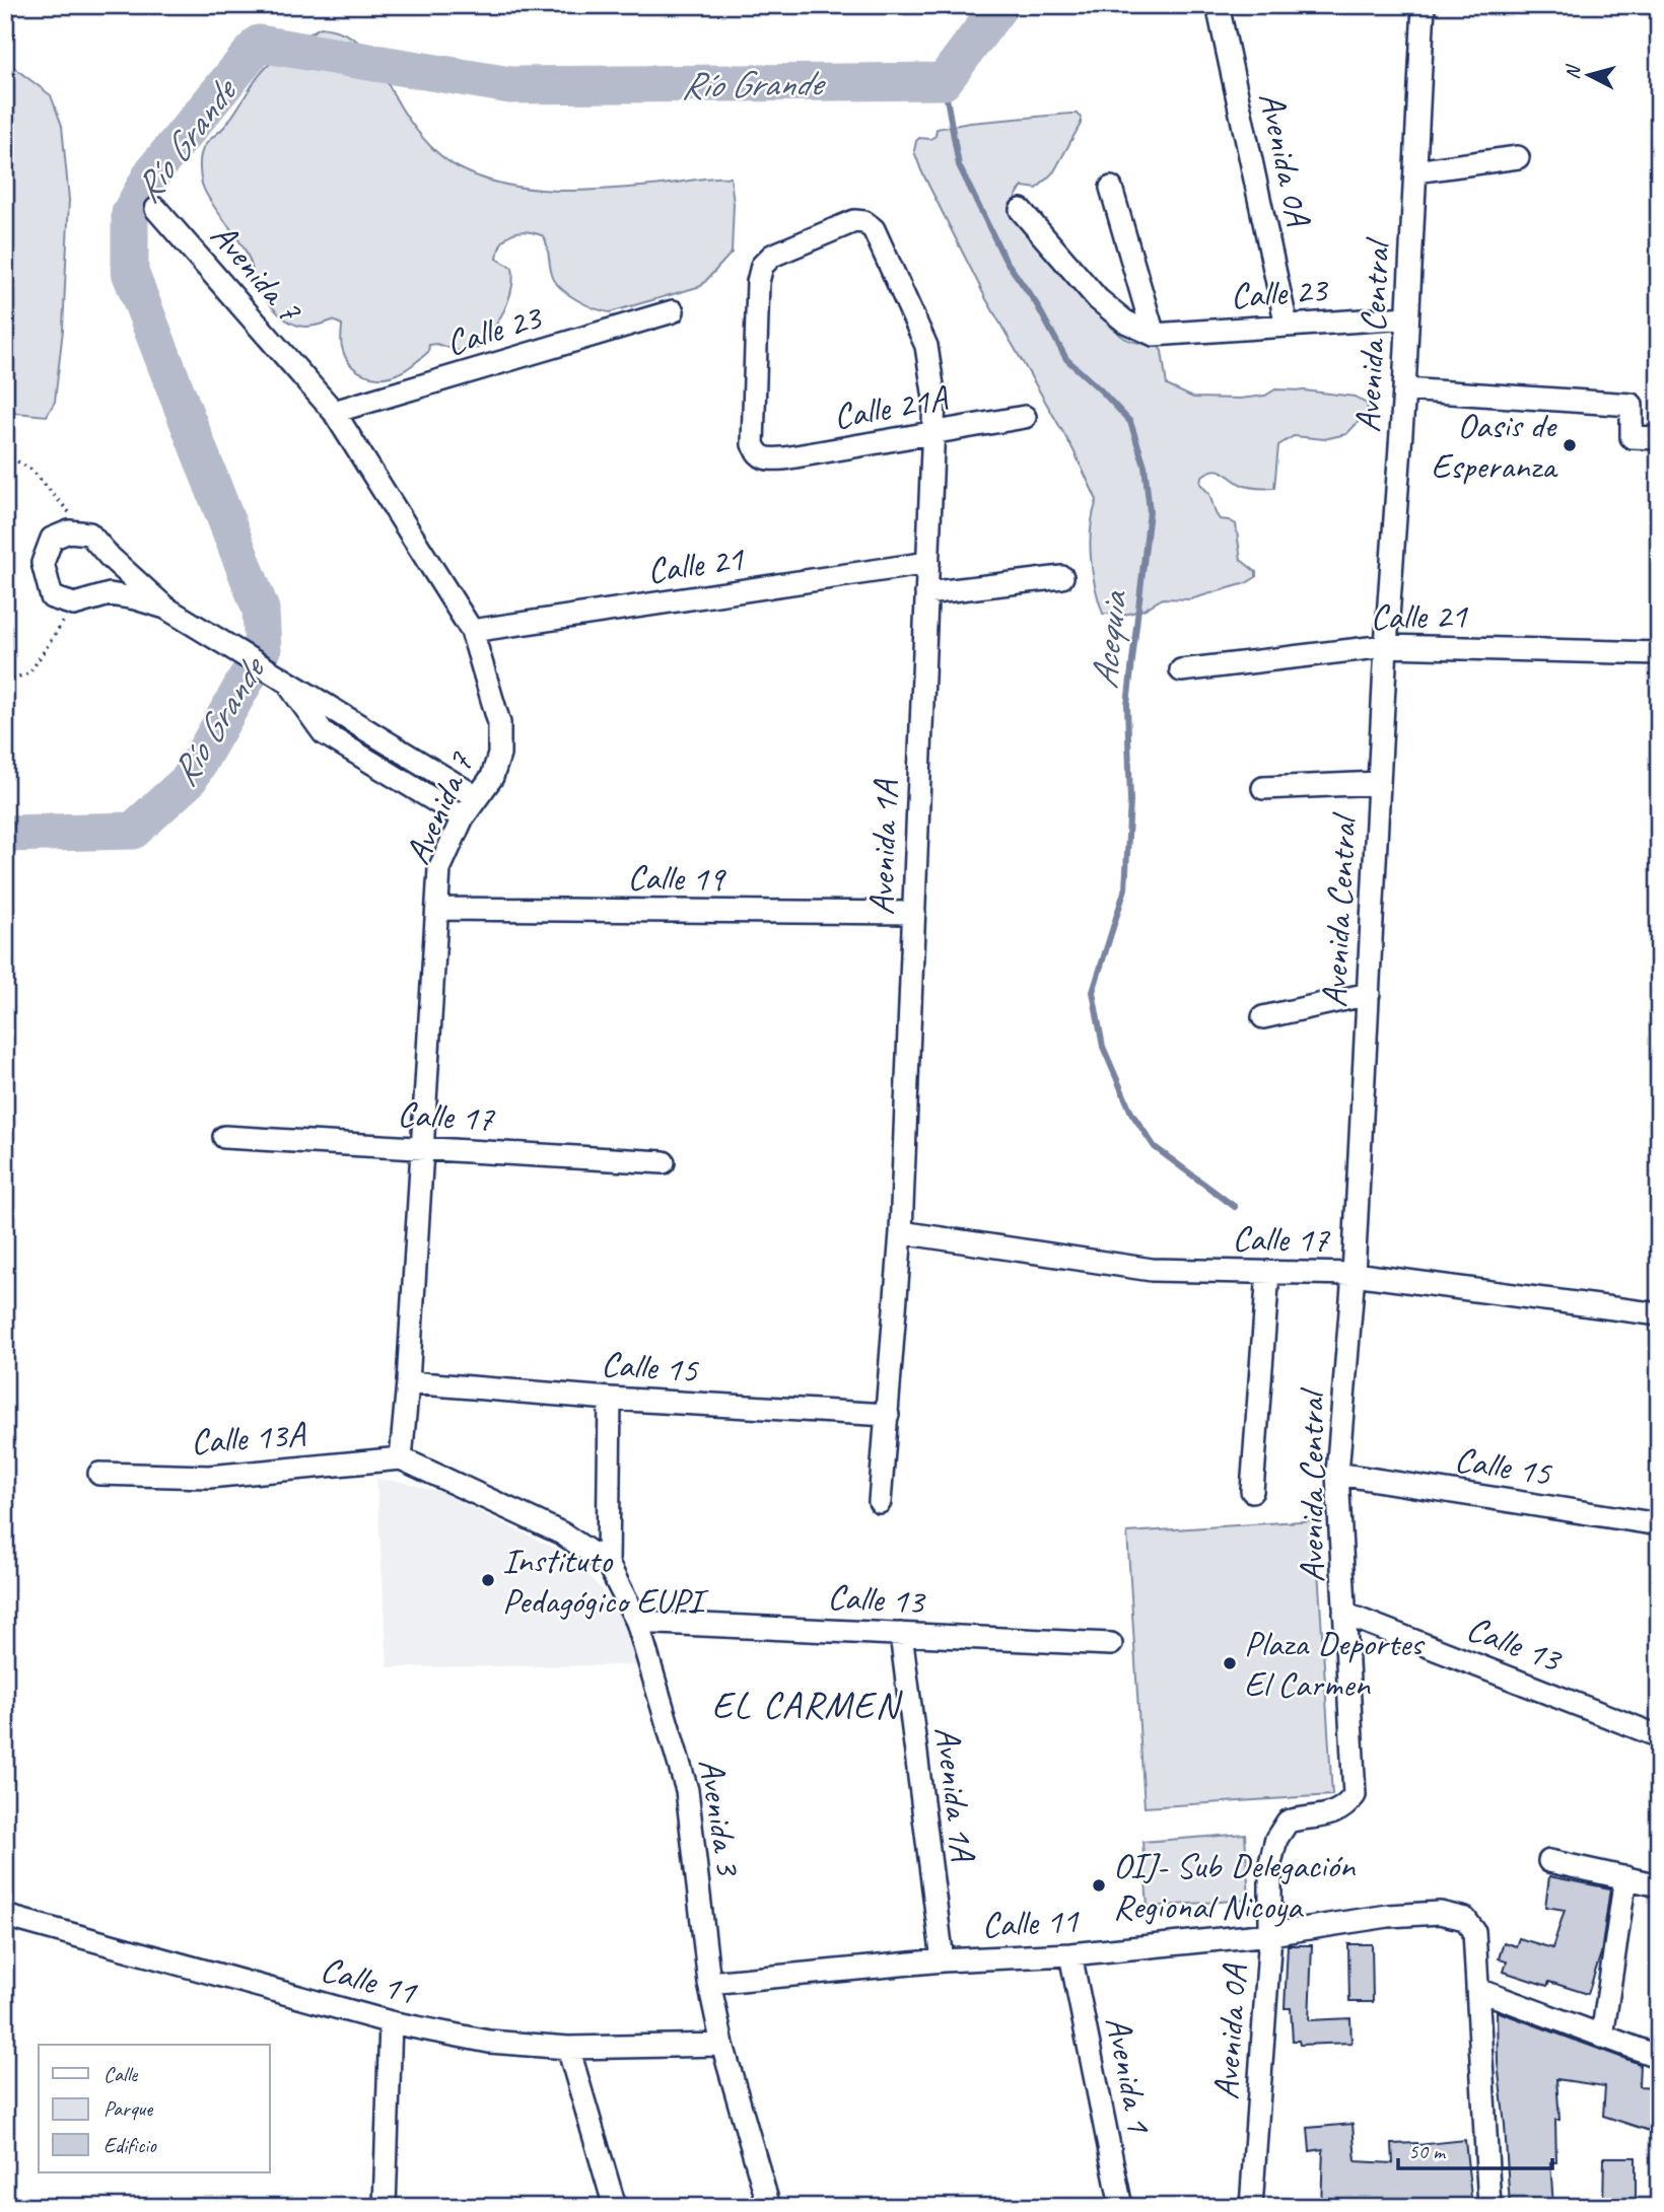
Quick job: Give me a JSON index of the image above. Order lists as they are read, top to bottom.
{
  "streets": {
    "street": [
      "Avenida 0A",
      "Avenida 7",
      "Calle 23",
      "Avenida Central",
      "Calle 21A",
      "Calle 21",
      "Avenida 1A",
      "Calle 19",
      "Calle 17",
      "Calle 15",
      "Calle 13A",
      "Calle 13",
      "Avenida 3",
      "Calle 11",
      "Avenida 1"
    ]
  },
  "crossings": [
    ["Avenida 0A", "Calle 23"],
    ["Avenida 0A", "Avenida Central"],
    ["Avenida 0A", "Calle 11"],
    ["Avenida 7", "Calle 23"],
    ["Avenida 7", "Calle 21"],
    ["Avenida 7", "Calle 19"],
    ["Avenida 7", "Calle 17"],
    ["Avenida 7", "Calle 15"],
    ["Avenida 7", "Calle 13A"],
    ["Calle 23", "Avenida Central"],
    ["Avenida Central", "Calle 21"],
    ["Avenida Central", "Calle 17"],
    ["Avenida Central", "Calle 15"],
    ["Avenida Central", "Calle 13"],
    ["Calle 21A", "Avenida 1A"],
    ["Calle 21", "Avenida 1A"],
    ["Avenida 1A", "Calle 19"],
    ["Avenida 1A", "Calle 17"],
    ["Avenida 1A", "Calle 15"],
    ["Avenida 1A", "Calle 13"],
    ["Avenida 1A", "Calle 11"],
    ["Calle 15", "Avenida 3"],
    ["Calle 13", "Avenida 3"],
    ["Avenida 3", "Calle 11"],
    ["Calle 11", "Avenida 1"]
  ],
  "districts": ["EL CARMEN"],
  "water": ["Río Grande", "Acequia"],
  "places": [
    "Oasis de Esperanza",
    "Instituto Pedagógico EUPI",
    "Plaza Deportes El Carmen",
    "OIJ- Sub Delegación Regional Nicoya"
  ],
  "legend": ["Calle", "Parque", "Edificio"],
  "scale_bar": "50 m",
  "north": "left"
}
